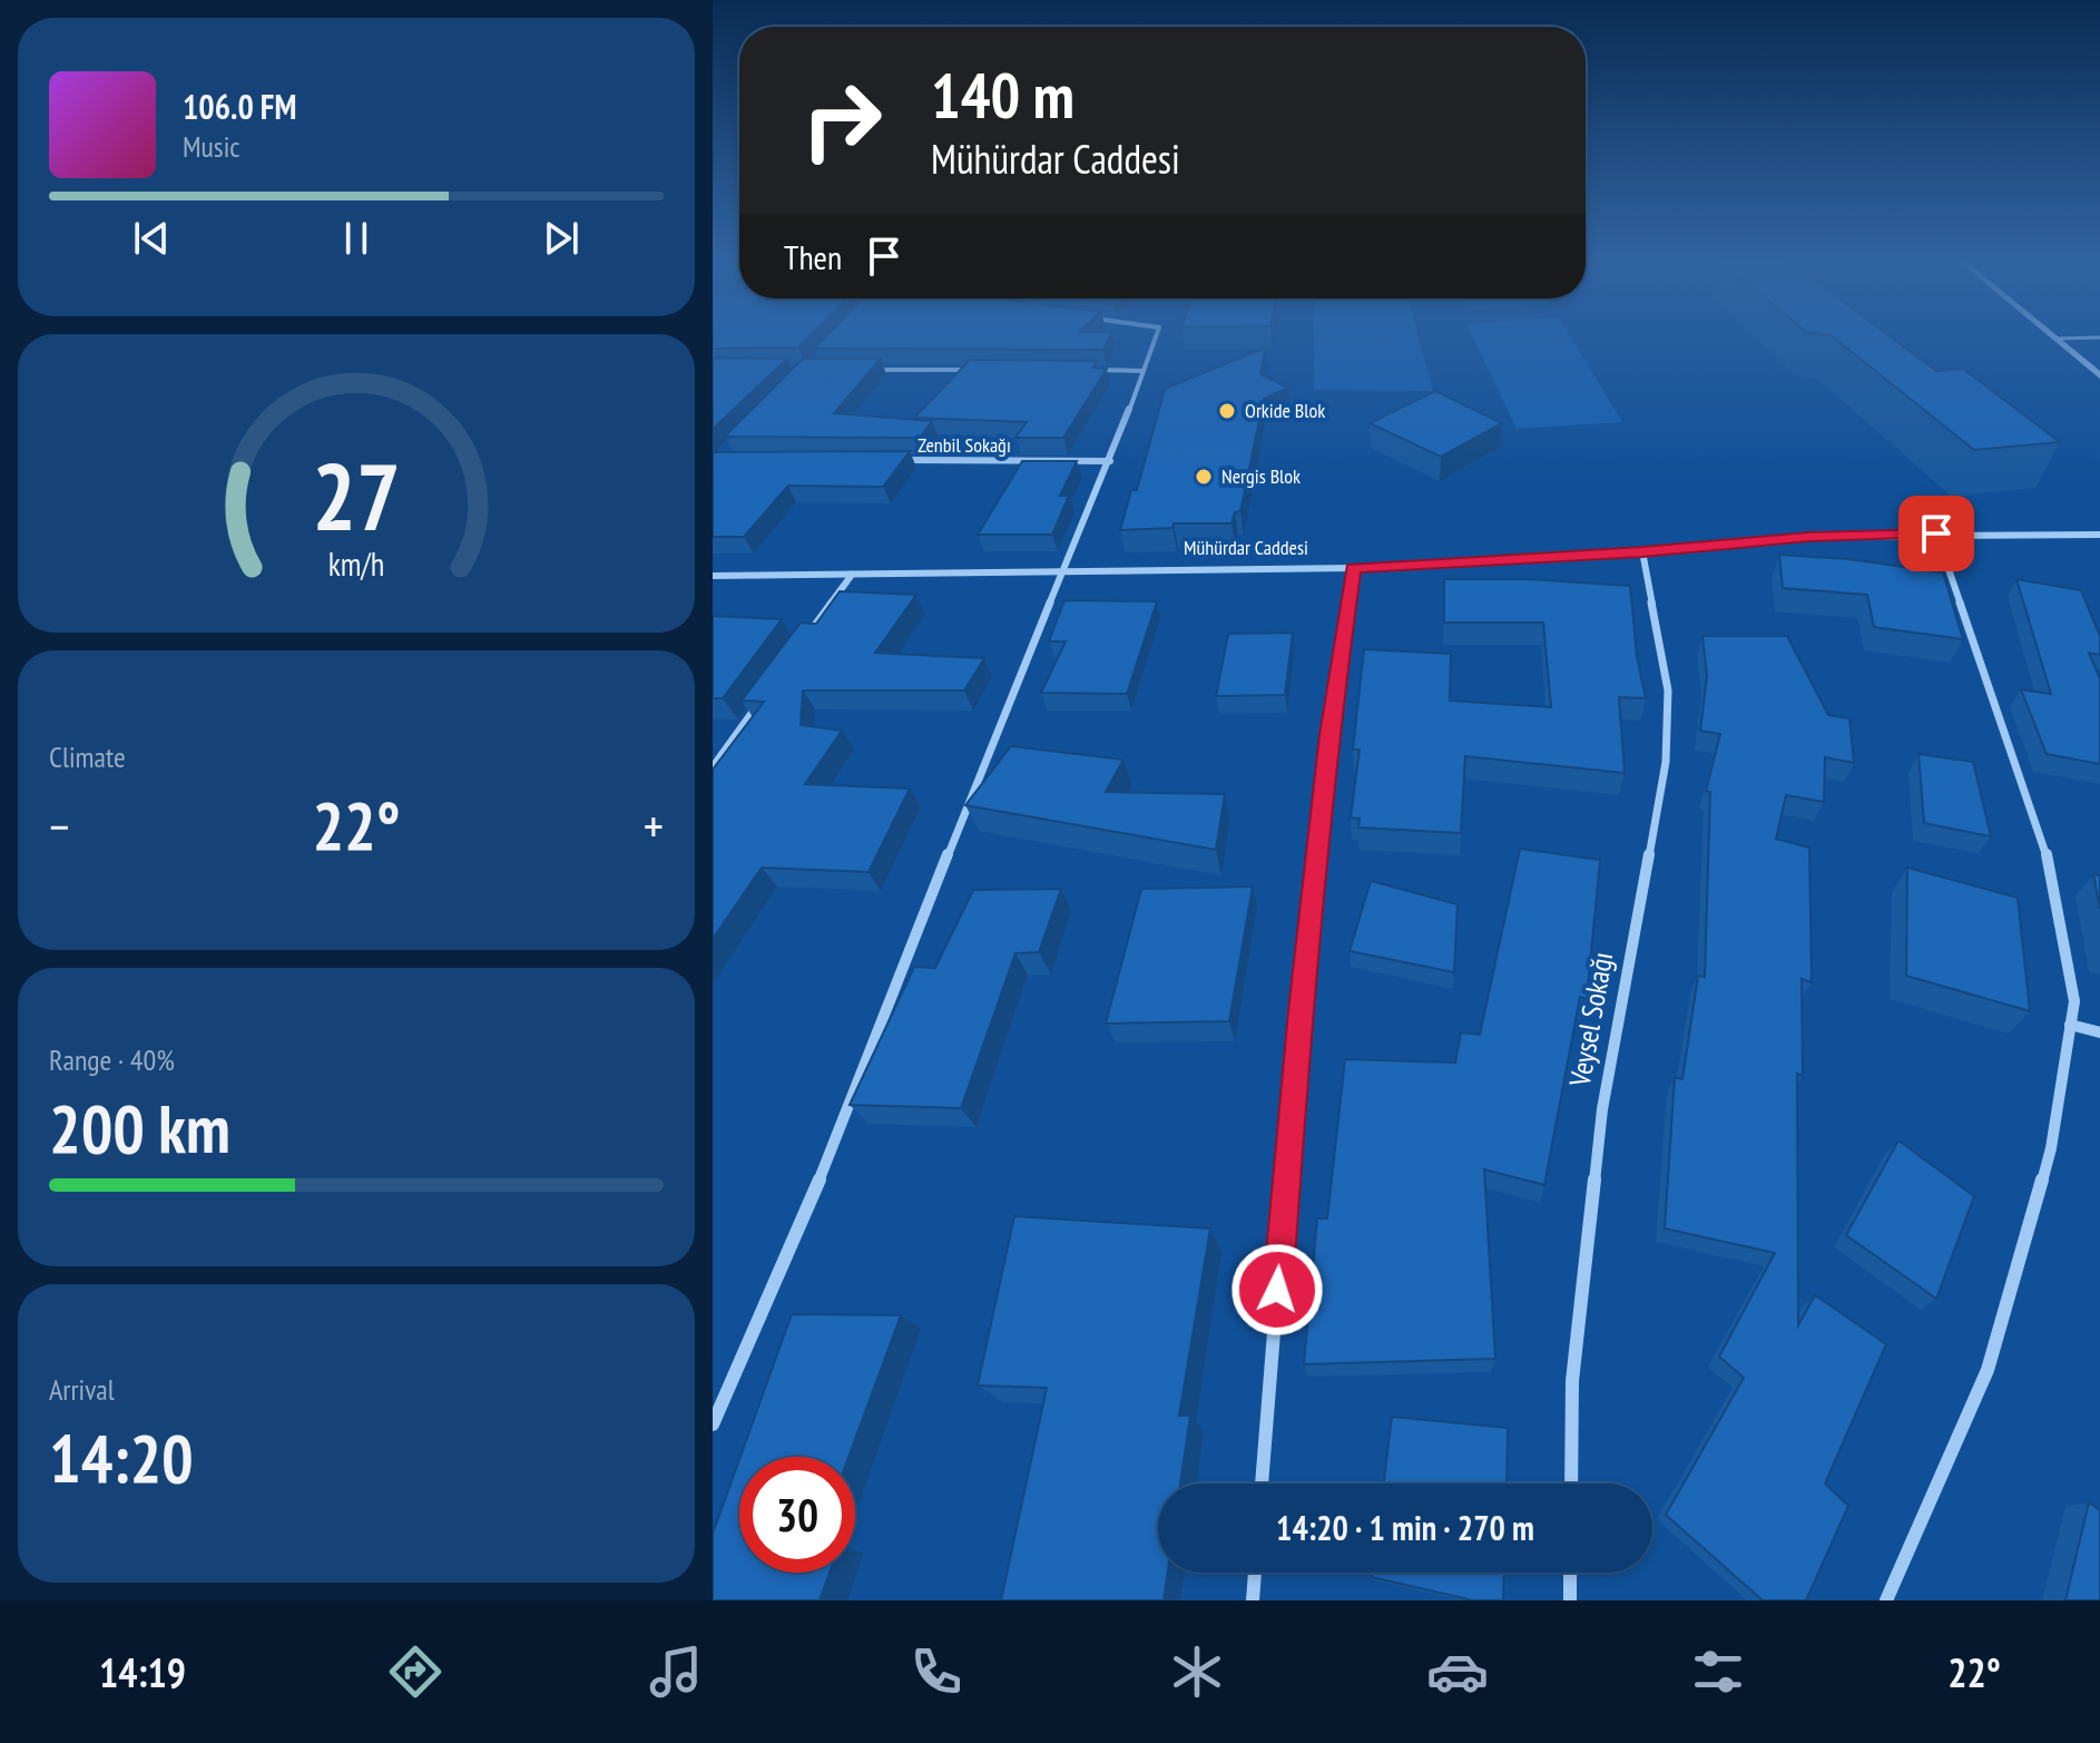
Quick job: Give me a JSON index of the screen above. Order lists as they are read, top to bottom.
{
  "streets": {
    "street": ["Zenbil Sokağı", "Mühürdar Caddesi", "Veysel Sokağı"]
  },
  "crossings": [
    ["Mühürdar Caddesi", "Veysel Sokağı"]
  ],
  "places": ["Orkide Blok", "Nergis Blok"],
  "page": {
    "turn": ["140 m", "Mühürdar Caddesi"],
    "song": ["106.0 FM", "Music"],
    "then": "Then",
    "tile": [
      "Climate",
      ["Range · 40%", "200 km"],
      ["Arrival", "14:20"]
    ],
    "heat": ["−", "22°", "+"],
    "limit": "30",
    "trip": "14:20 · 1 min · 270 m",
    "tabs": ["14:19", "22°"],
    "gauge": ["27", "km/h"]
  }
}
